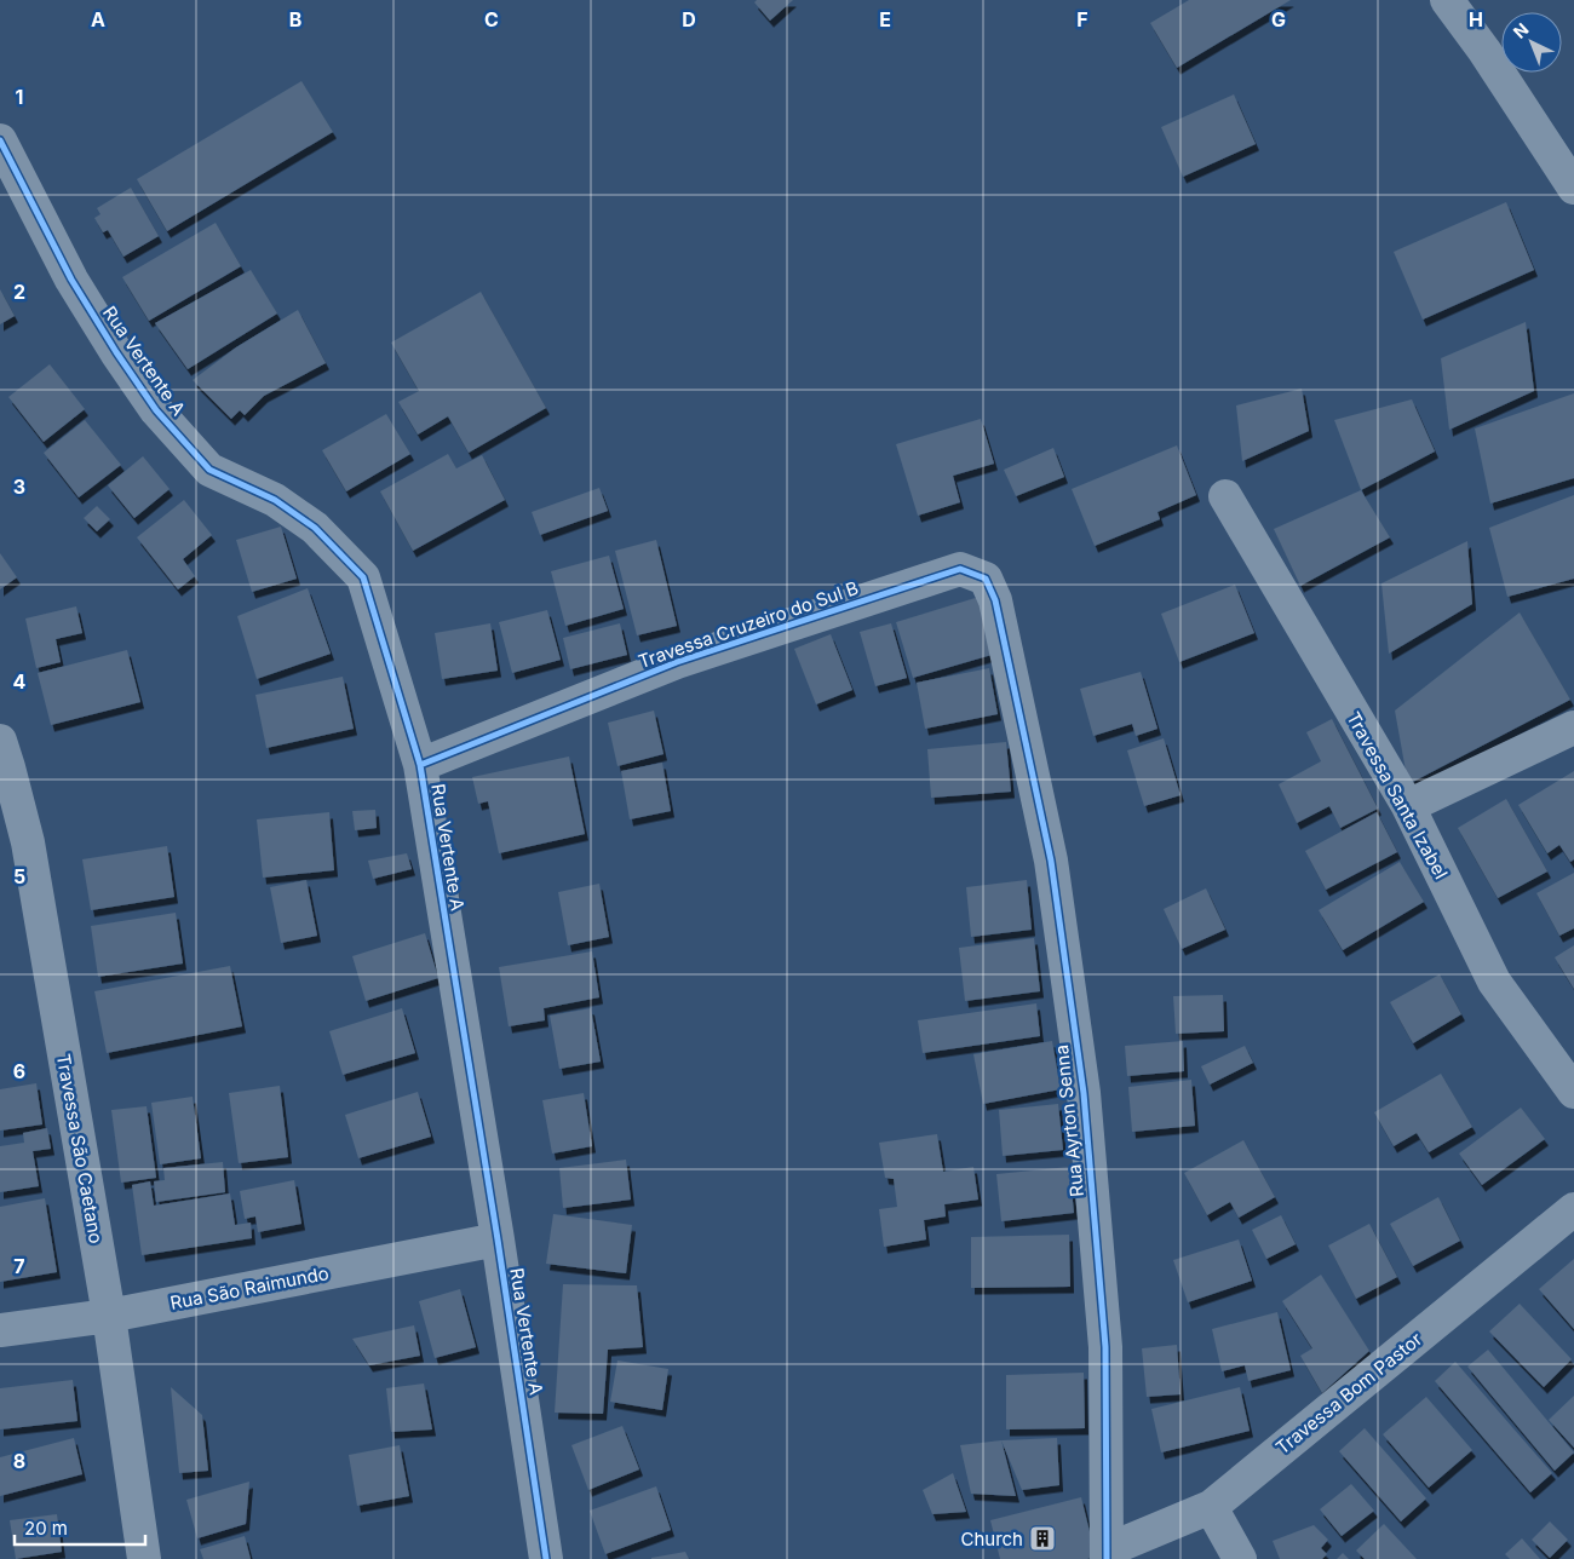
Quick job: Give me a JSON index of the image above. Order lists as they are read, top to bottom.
{
  "streets": {
    "street": [
      "Rua Vertente A",
      "Travessa Cruzeiro do Sul B",
      "Travessa Santa Izabel",
      "Rua Ayrton Senna",
      "Travessa São Caetano",
      "Rua São Raimundo",
      "Travessa Bom Pastor"
    ]
  },
  "crossings": [
    ["Rua Vertente A", "Travessa Cruzeiro do Sul B"],
    ["Rua Vertente A", "Rua São Raimundo"],
    ["Travessa Cruzeiro do Sul B", "Rua Ayrton Senna"],
    ["Rua Ayrton Senna", "Travessa Bom Pastor"],
    ["Travessa São Caetano", "Rua São Raimundo"]
  ],
  "places": {
    "building": ["Church"]
  },
  "scale_bar": "20 m",
  "north": "top left",
  "grid": {
    "columns": [
      "A",
      "B",
      "C",
      "D",
      "E",
      "F",
      "G",
      "H"
    ],
    "rows": [
      "1",
      "2",
      "3",
      "4",
      "5",
      "6",
      "7",
      "8"
    ]
  }
}
